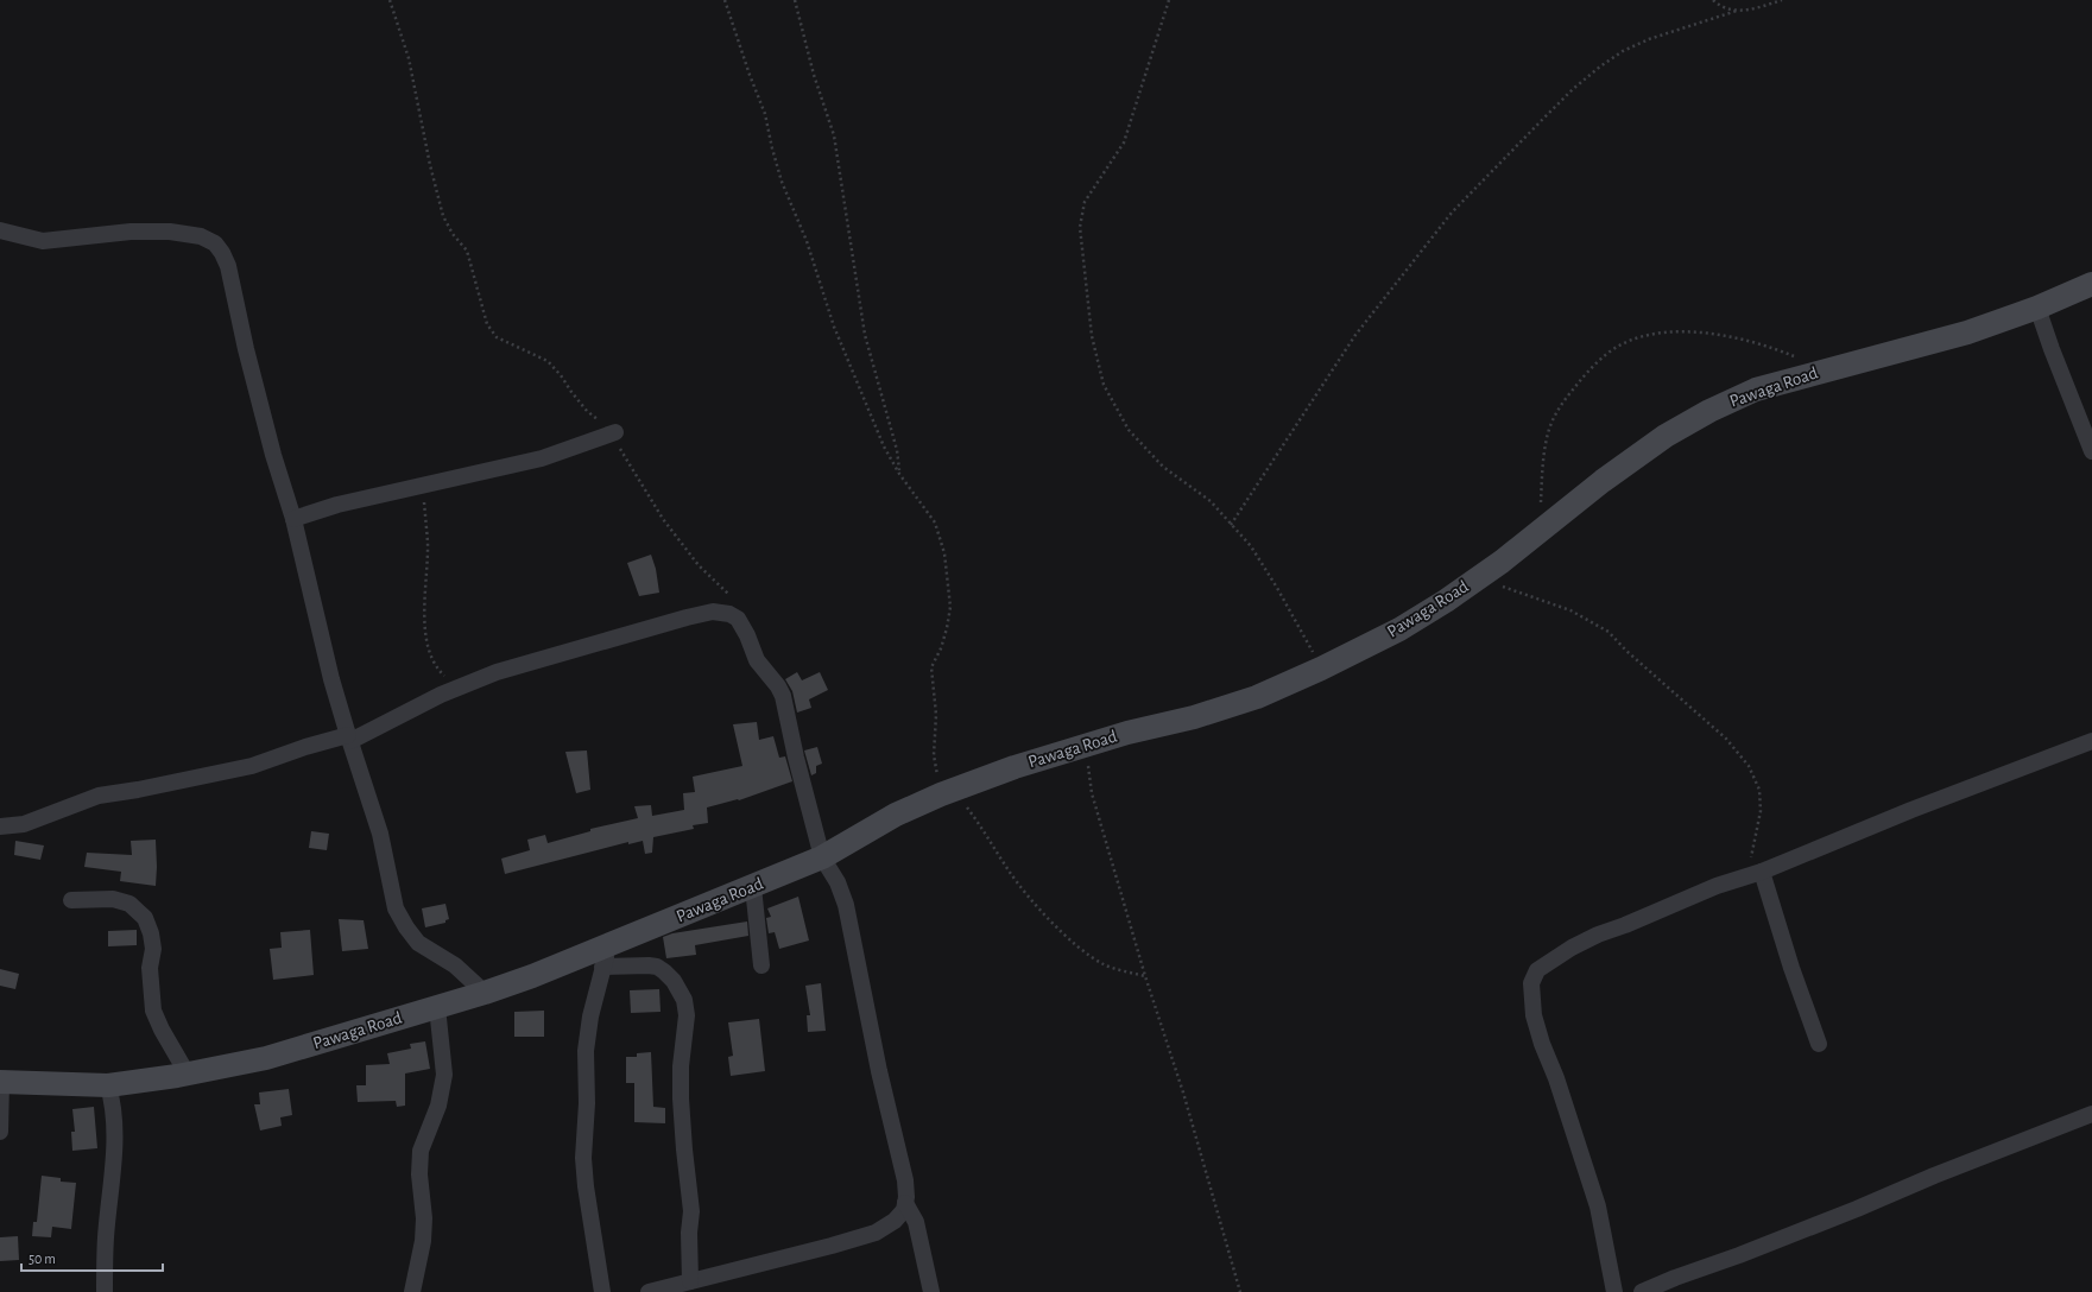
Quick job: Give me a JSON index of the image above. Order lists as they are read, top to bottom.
{
  "streets": {
    "main road": ["Pawaga Road"]
  },
  "scale_bar": "50 m"
}
